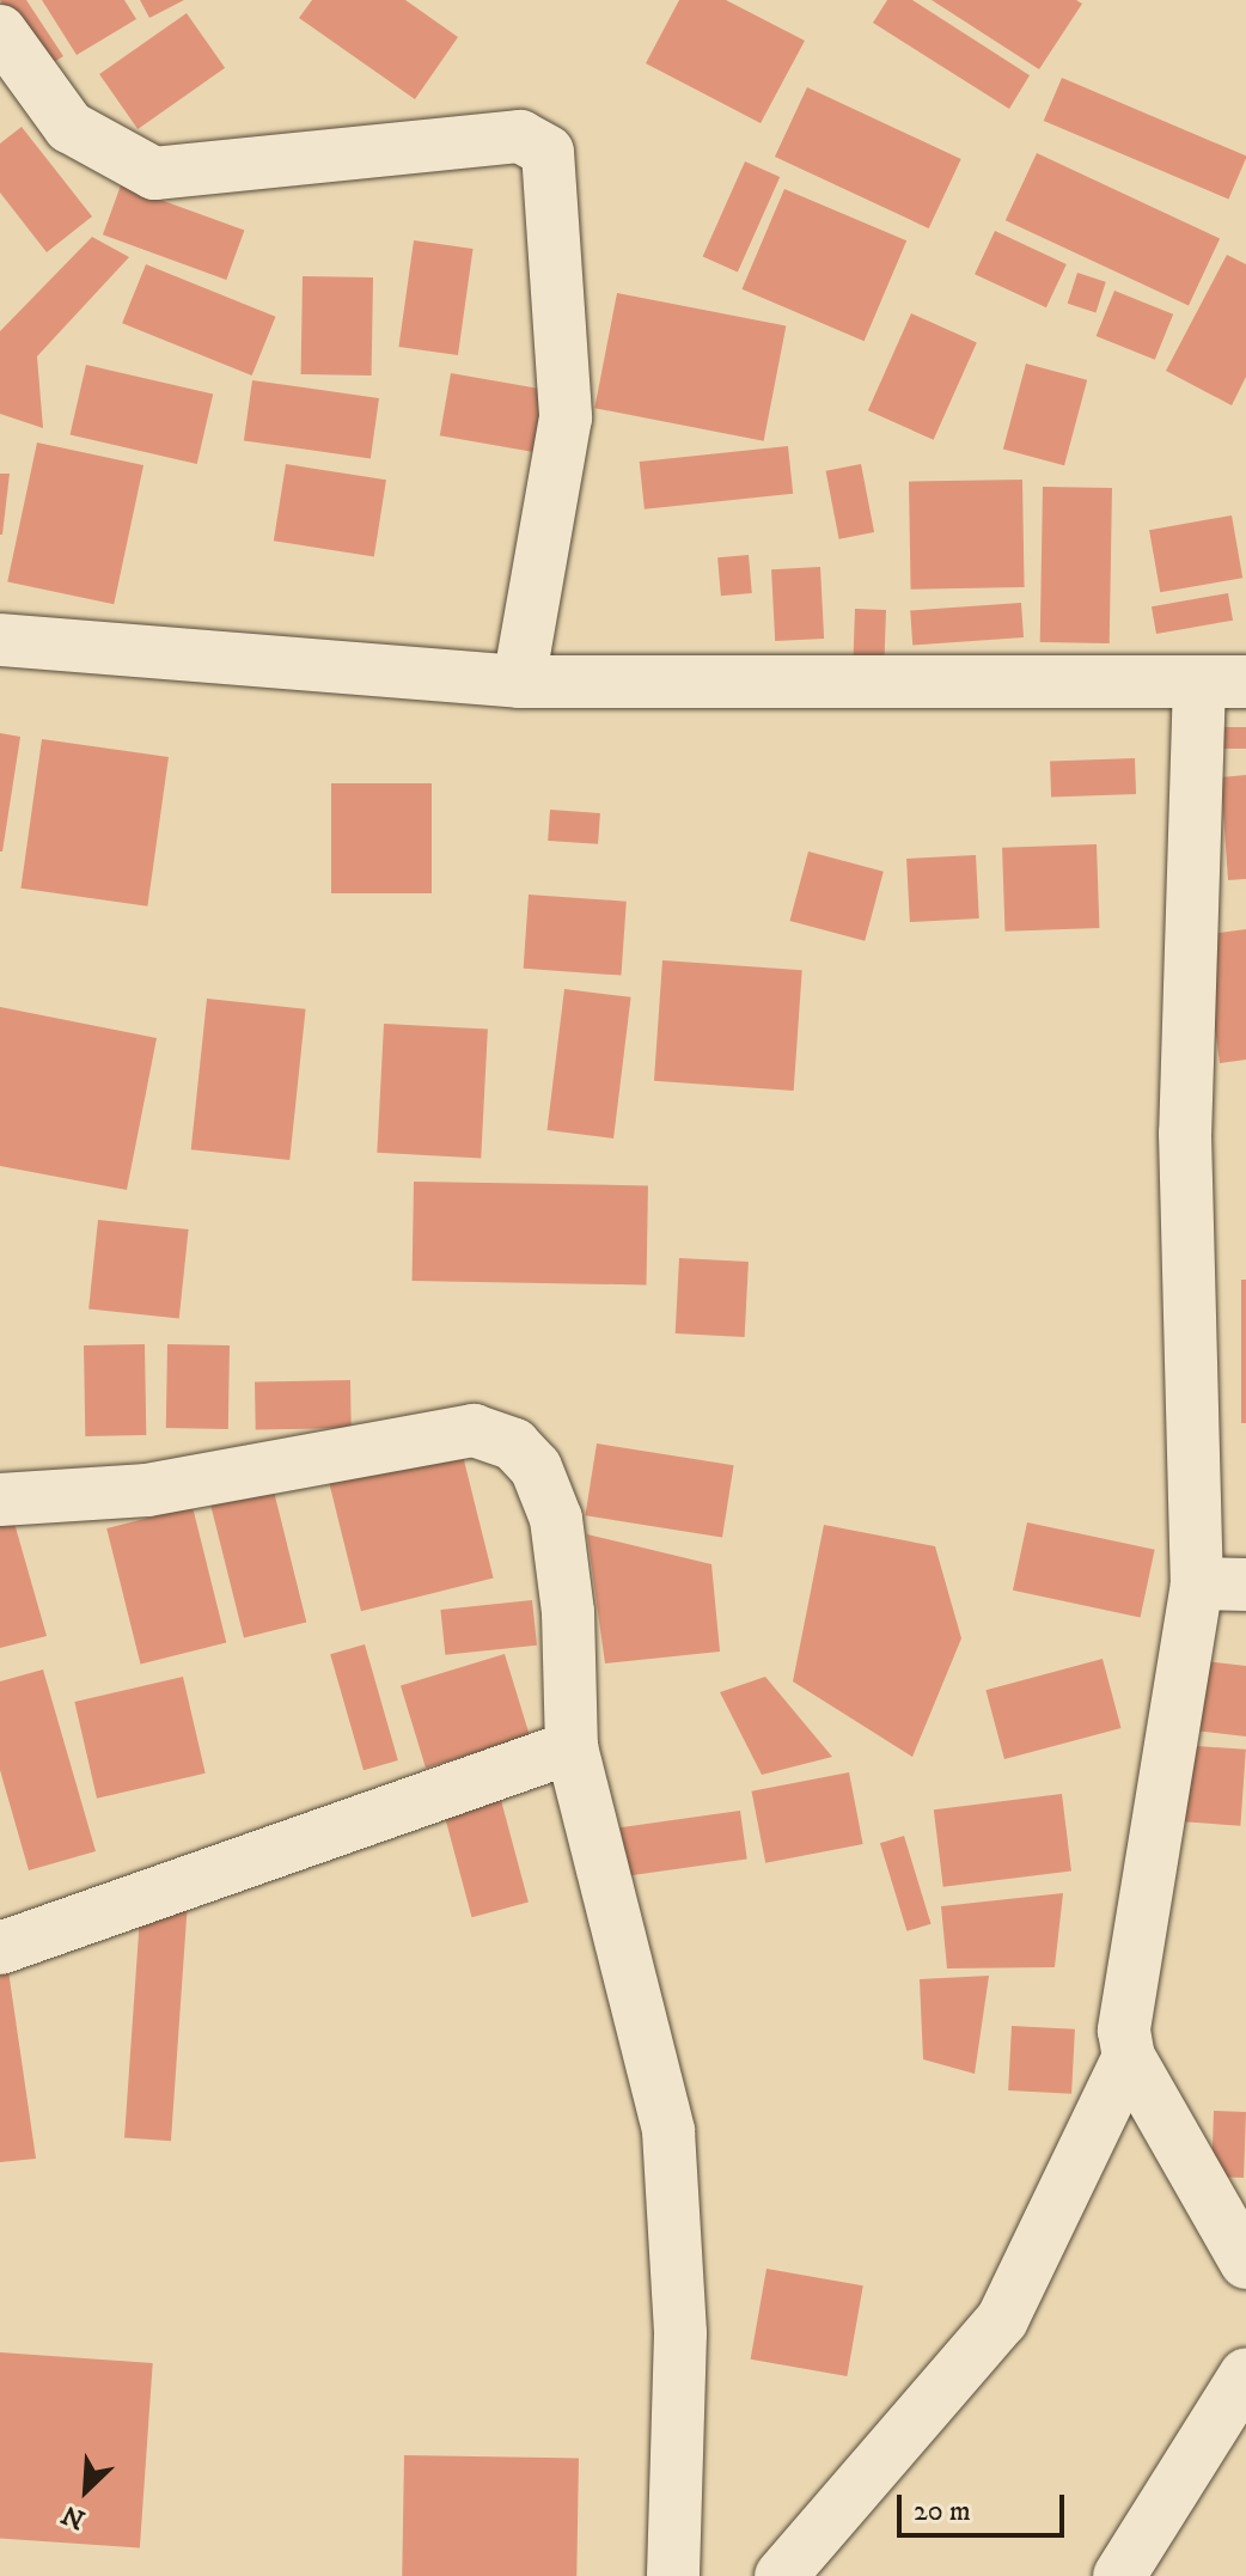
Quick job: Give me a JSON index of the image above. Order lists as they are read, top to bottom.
{
  "scale_bar": "20 m",
  "north": "bottom left"
}
